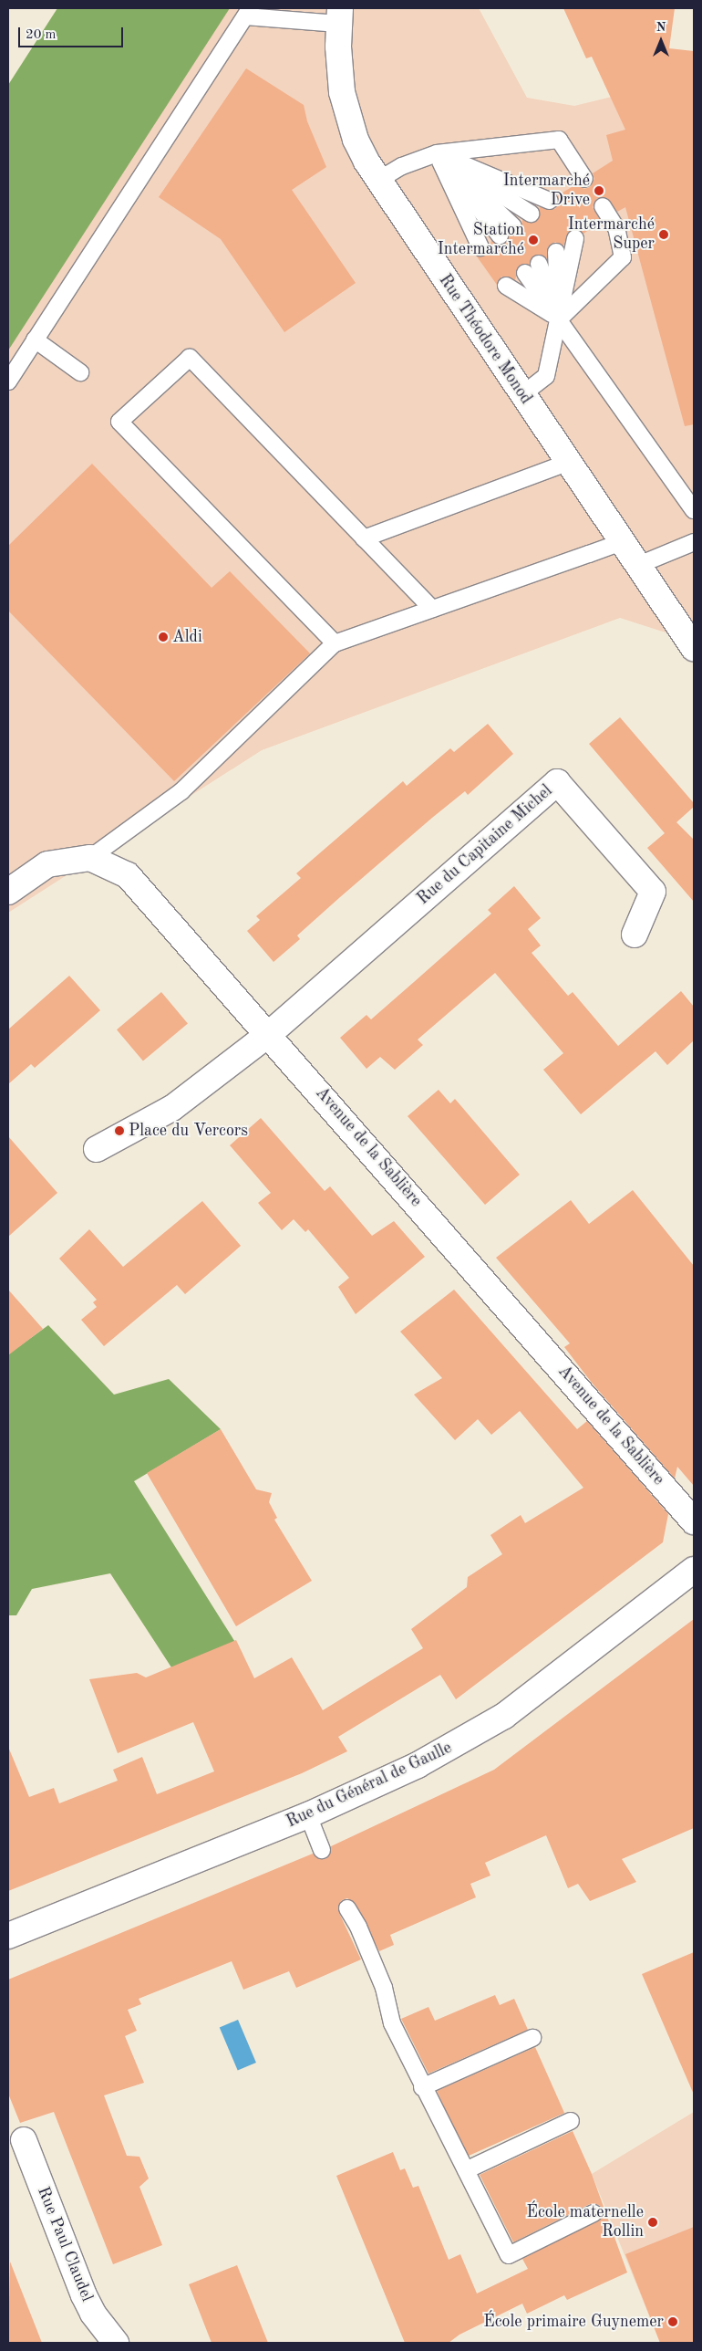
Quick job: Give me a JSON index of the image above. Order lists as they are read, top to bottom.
{
  "streets": {
    "street": [
      "Rue Théodore Monod",
      "Rue du Capitaine Michel",
      "Avenue de la Sablière",
      "Rue du Général de Gaulle",
      "Rue Paul Claudel"
    ]
  },
  "crossings": [
    ["Rue du Capitaine Michel", "Avenue de la Sablière"]
  ],
  "places": [
    "Intermarché Drive",
    "Intermarché Super",
    "Station Intermarché",
    "Aldi",
    "Place du Vercors",
    "École maternelle Rollin",
    "École primaire Guynemer"
  ],
  "scale_bar": "20 m",
  "north": "top"
}
